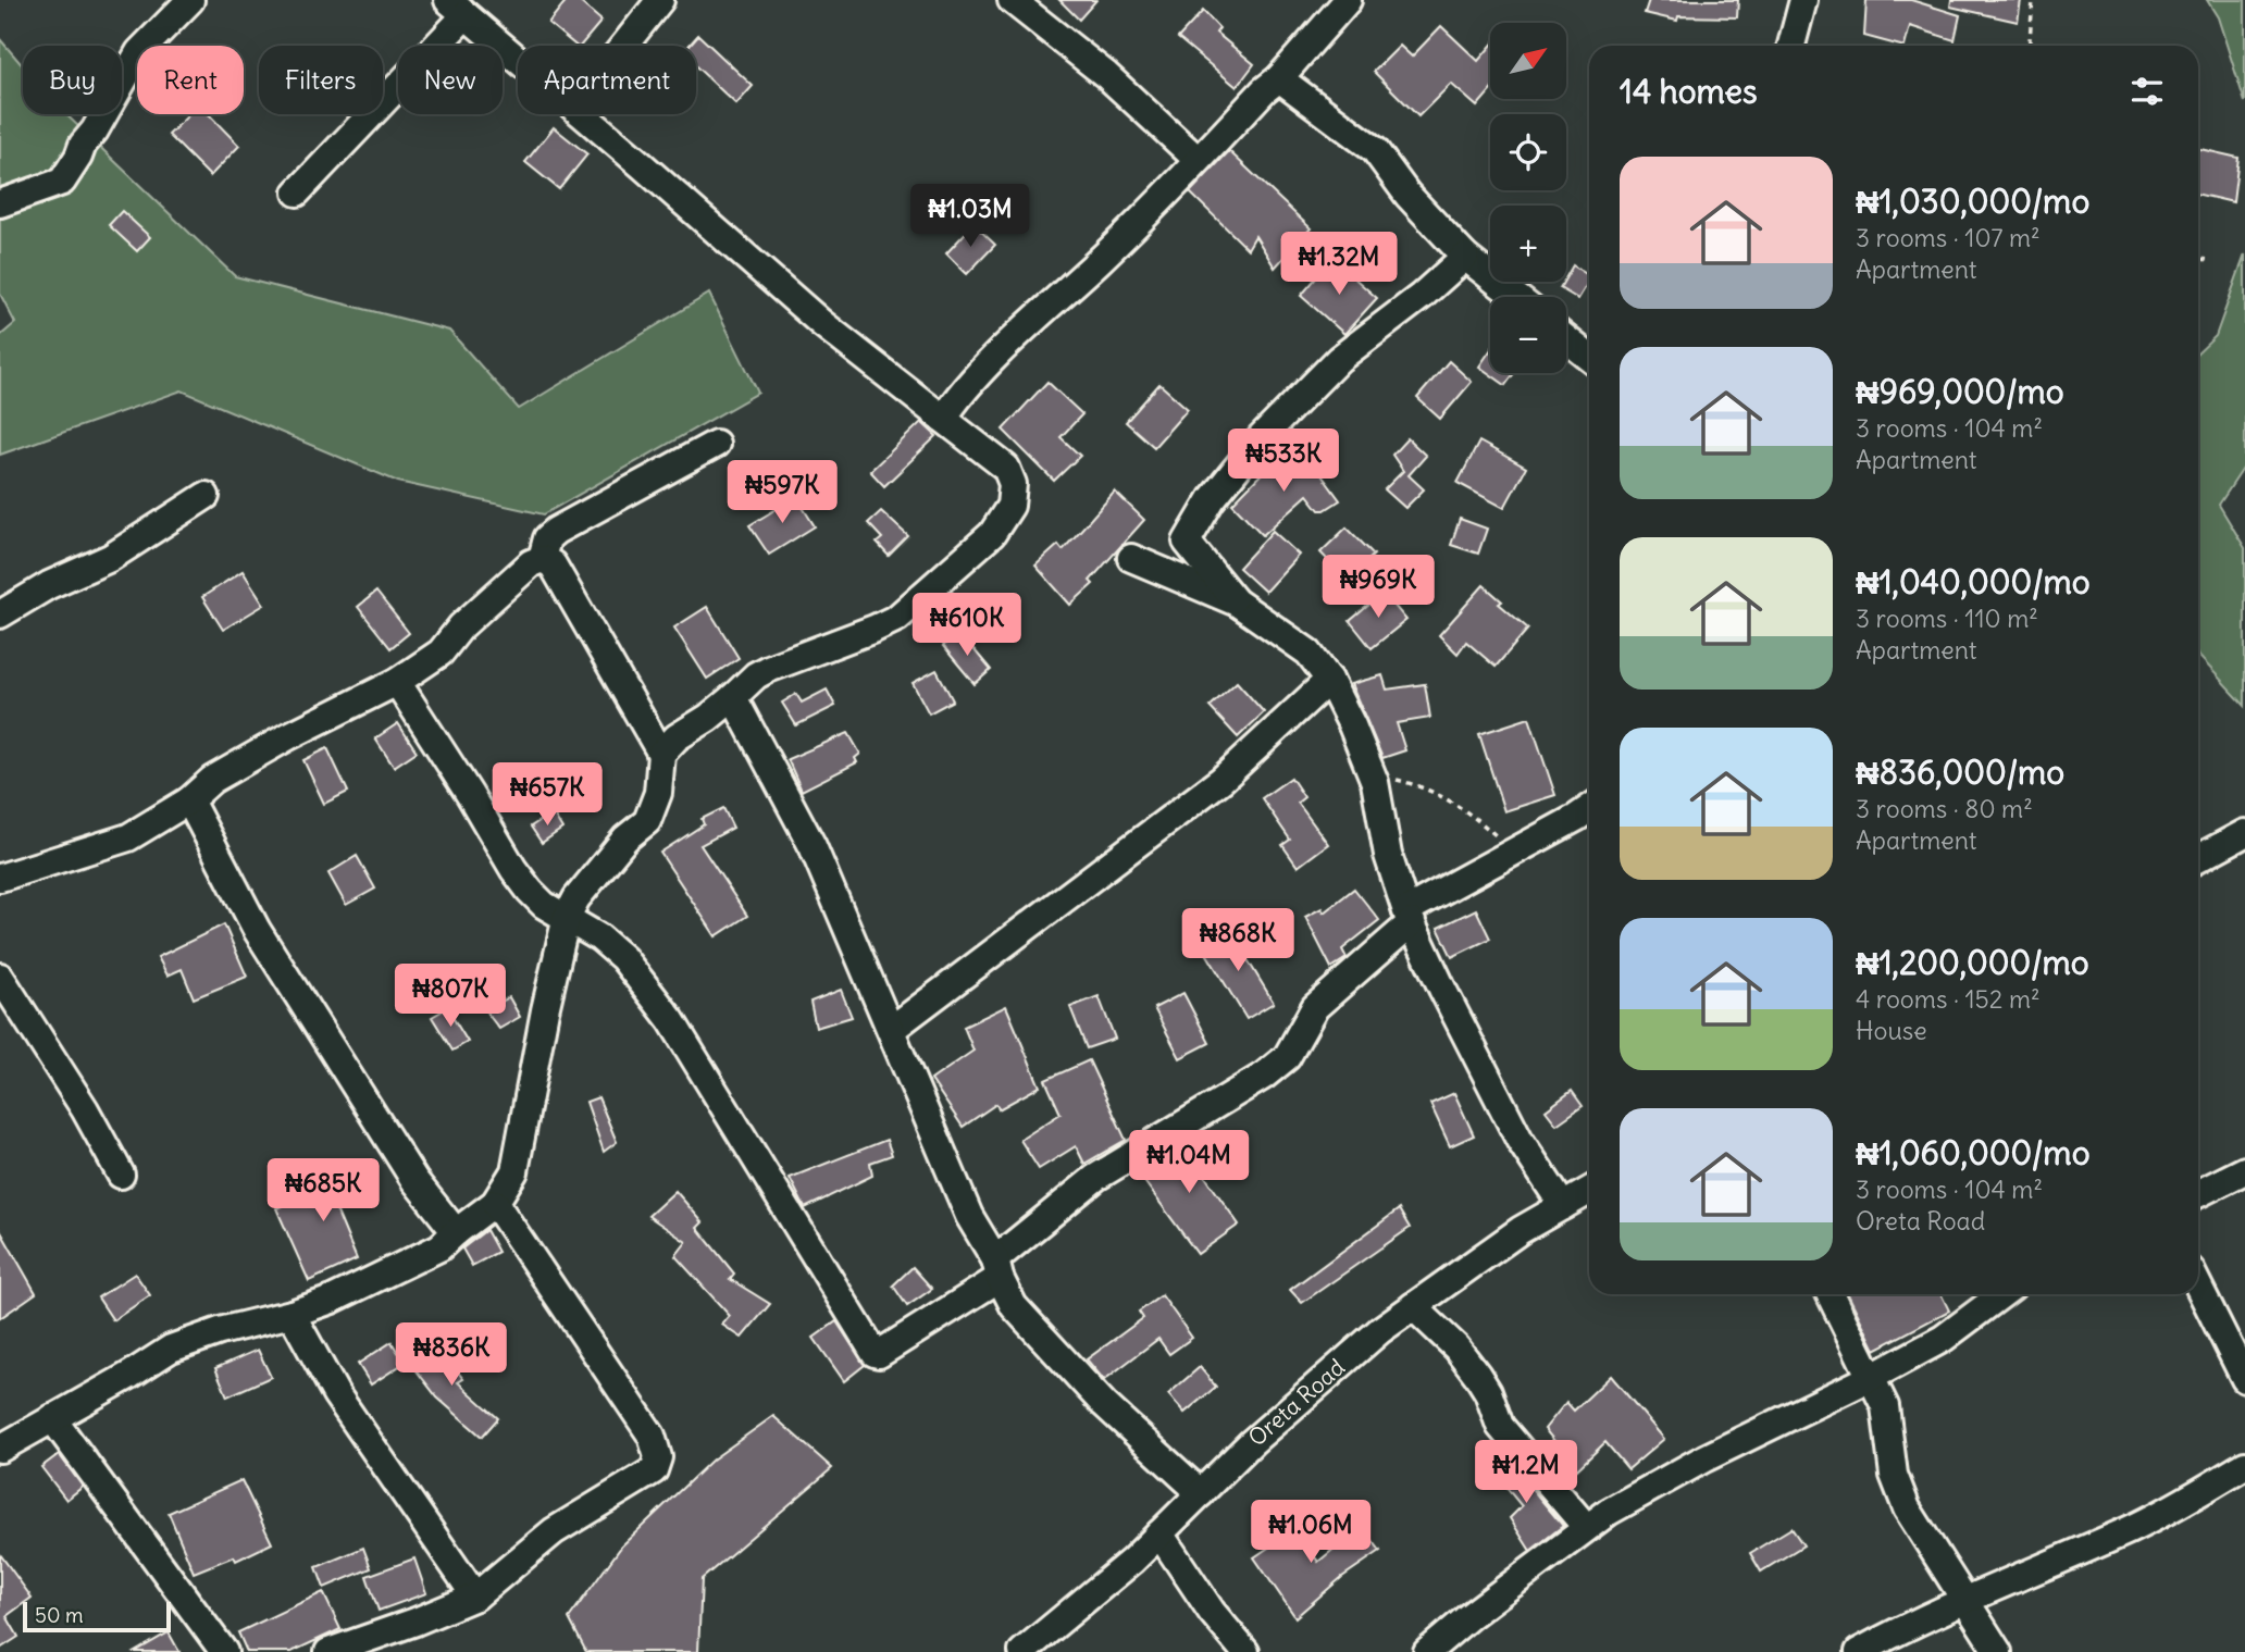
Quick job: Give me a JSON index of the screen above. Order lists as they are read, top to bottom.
{
  "streets": {
    "street": ["Oreta Road"]
  },
  "scale_bar": "50 m",
  "north": "top right",
  "page": {
    "map_buttons": ["+", "−"],
    "chip": [
      "Buy",
      "Rent",
      "Filters",
      "New",
      "Apartment"
    ],
    "heading": "14 homes",
    "list": [
      {
        "name": "₦1,030,000/mo",
        "note": "3 rooms · 107 m² · Apartment"
      },
      {
        "name": "₦969,000/mo",
        "note": "3 rooms · 104 m² · Apartment"
      },
      {
        "name": "₦1,040,000/mo",
        "note": "3 rooms · 110 m² · Apartment"
      },
      {
        "name": "₦836,000/mo",
        "note": "3 rooms · 80 m² · Apartment"
      },
      {
        "name": "₦1,200,000/mo",
        "note": "4 rooms · 152 m² · House"
      },
      {
        "name": "₦1,060,000/mo",
        "note": "3 rooms · 104 m² · Oreta Road"
      }
    ],
    "price": [
      "₦1.03M",
      "₦1.32M",
      "₦533K",
      "₦597K",
      "₦969K",
      "₦610K",
      "₦657K",
      "₦868K",
      "₦807K",
      "₦1.04M",
      "₦685K",
      "₦836K",
      "₦1.2M",
      "₦1.06M"
    ],
    "scale": "50 m"
  }
}
